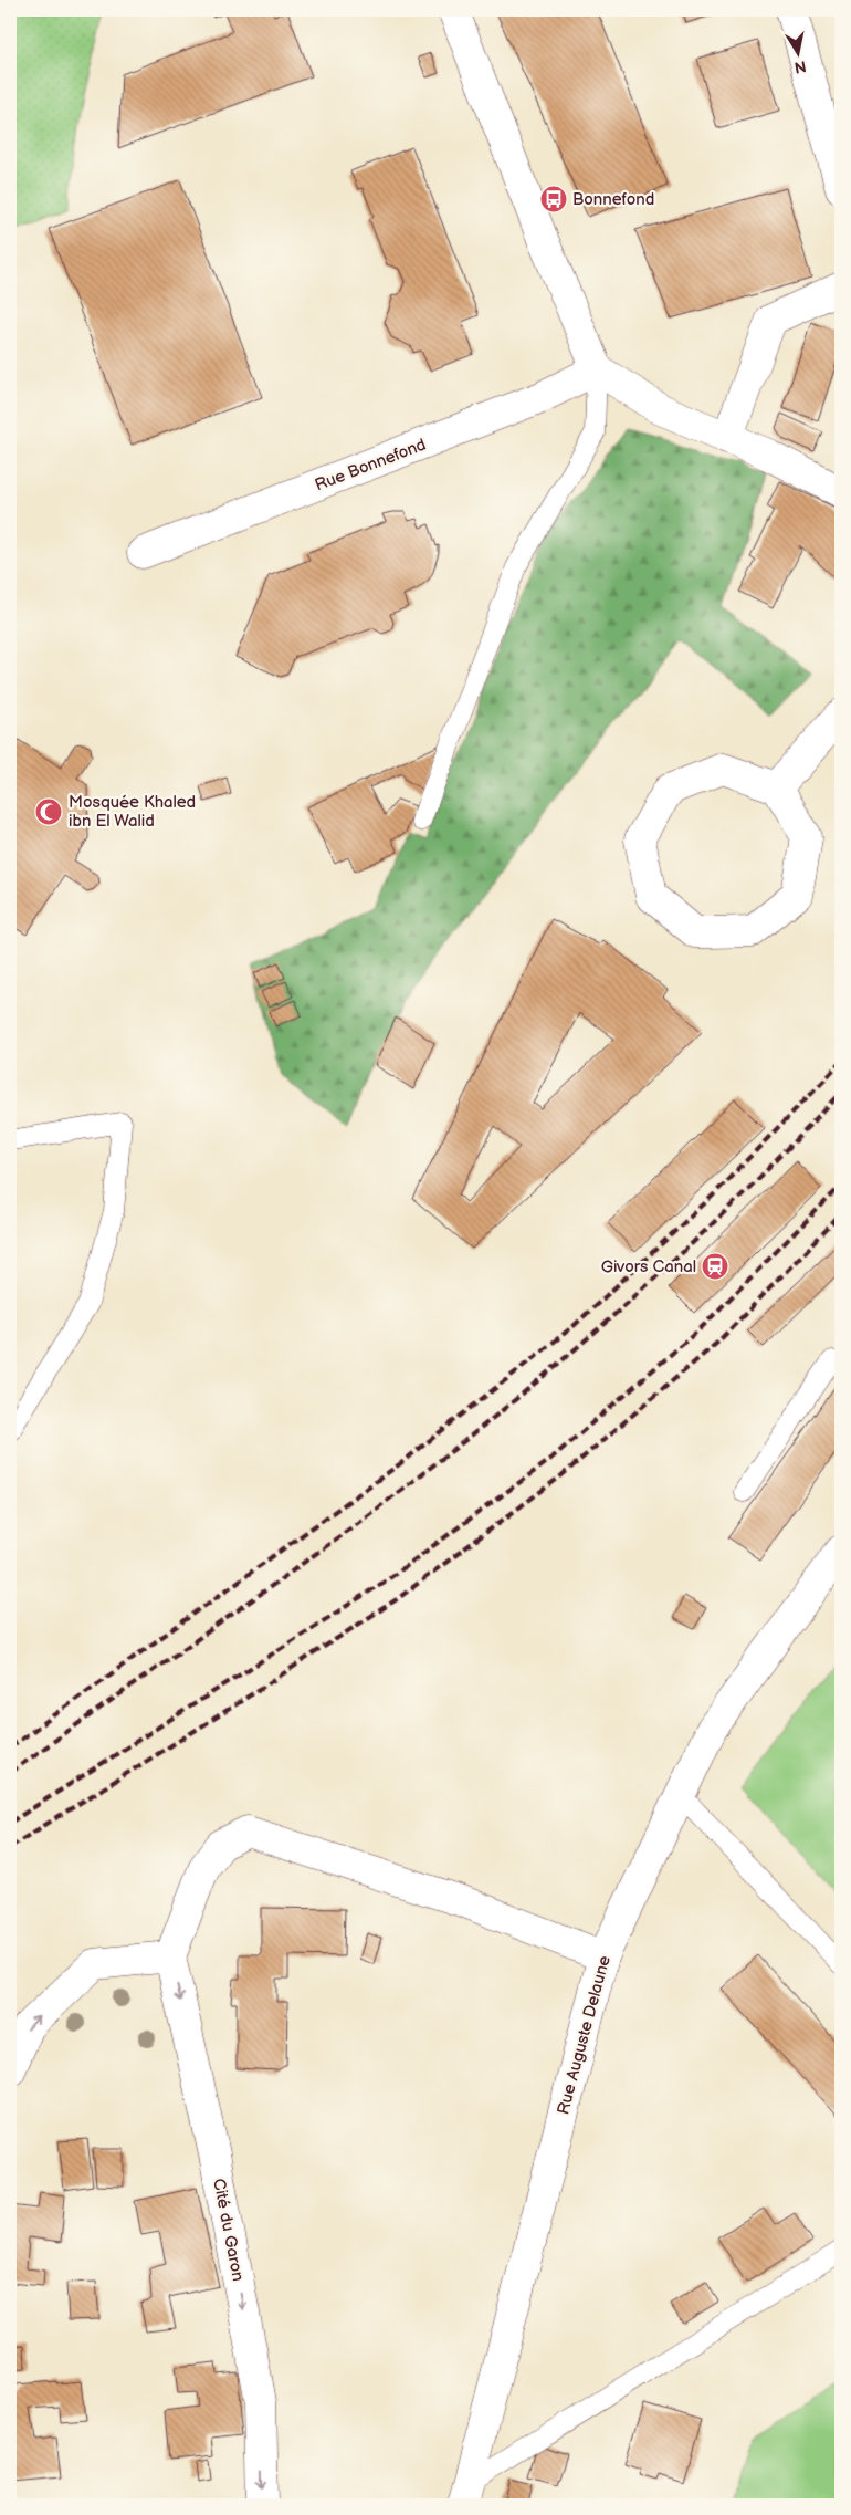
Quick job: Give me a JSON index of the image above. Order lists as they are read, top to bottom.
{
  "streets": {
    "street": ["Rue Bonnefond", "Rue Auguste Delaune", "Cité du Garon"]
  },
  "one_way": ["Cité du Garon"],
  "places": {
    "bus stop": ["Bonnefond"],
    "mosque": ["Mosquée Khaled ibn El Walid"],
    "station": ["Givors Canal"]
  },
  "north": "bottom"
}
